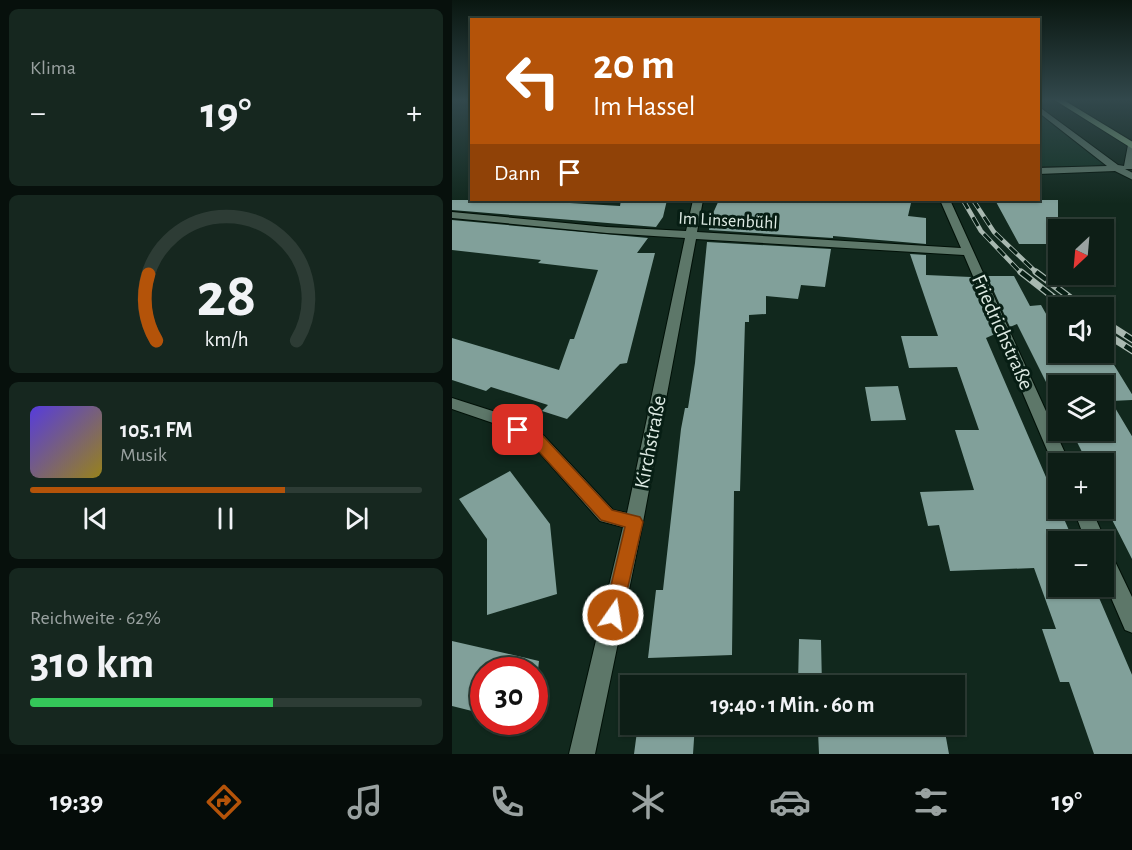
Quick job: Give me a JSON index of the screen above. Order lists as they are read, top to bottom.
{
  "streets": {
    "street": ["Im Linsenbühl", "Friedrichstraße", "Kirchstraße"]
  },
  "crossings": [
    ["Im Linsenbühl", "Friedrichstraße"],
    ["Im Linsenbühl", "Kirchstraße"]
  ],
  "north": "bottom left",
  "page": {
    "tile": [
      "Klima",
      ["Reichweite · 62%", "310 km"]
    ],
    "turn": ["20 m", "Im Hassel"],
    "heat": ["−", "19°", "+"],
    "then": "Dann",
    "map_buttons": ["+", "−"],
    "song": ["105.1 FM", "Musik"],
    "limit": "30",
    "trip": "19:40 · 1 Min. · 60 m",
    "tabs": ["19:39", "19°"],
    "gauge": ["28", "km/h"]
  }
}
